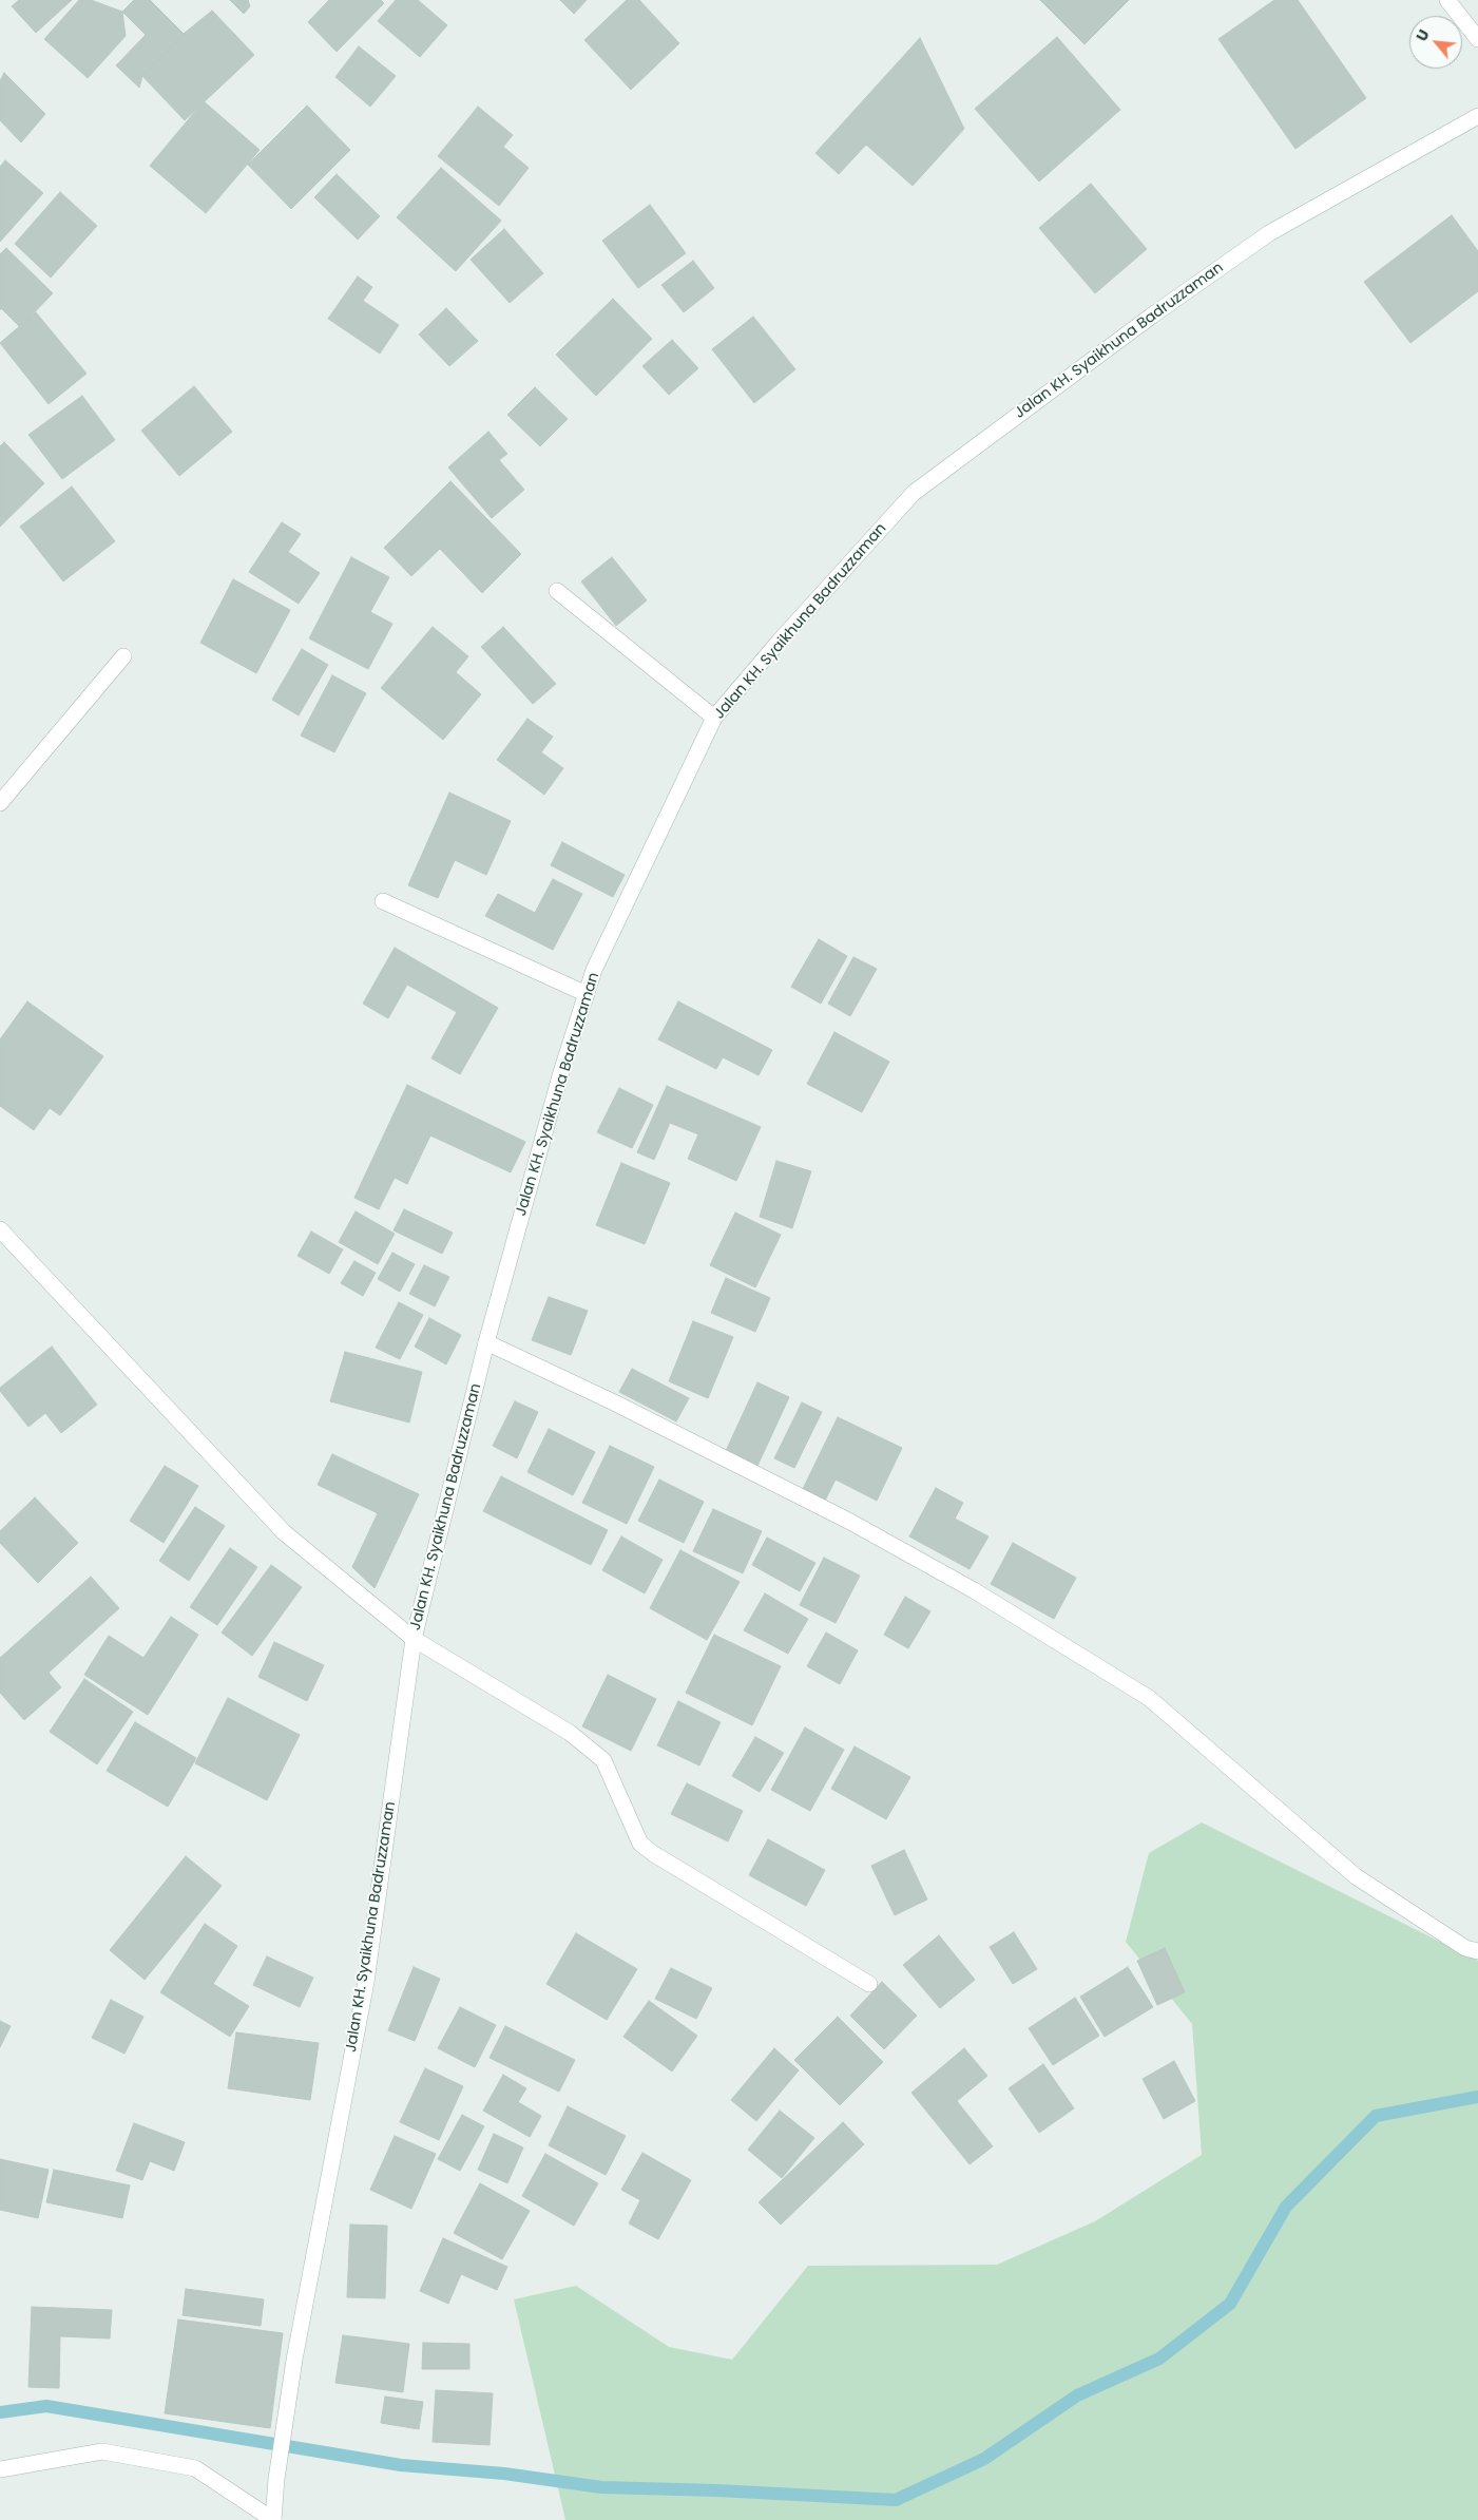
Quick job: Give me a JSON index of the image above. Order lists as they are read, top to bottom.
{
  "streets": {
    "street": ["Jalan KH. Syaikhuna Badruzzaman"]
  },
  "north": "top left"
}
